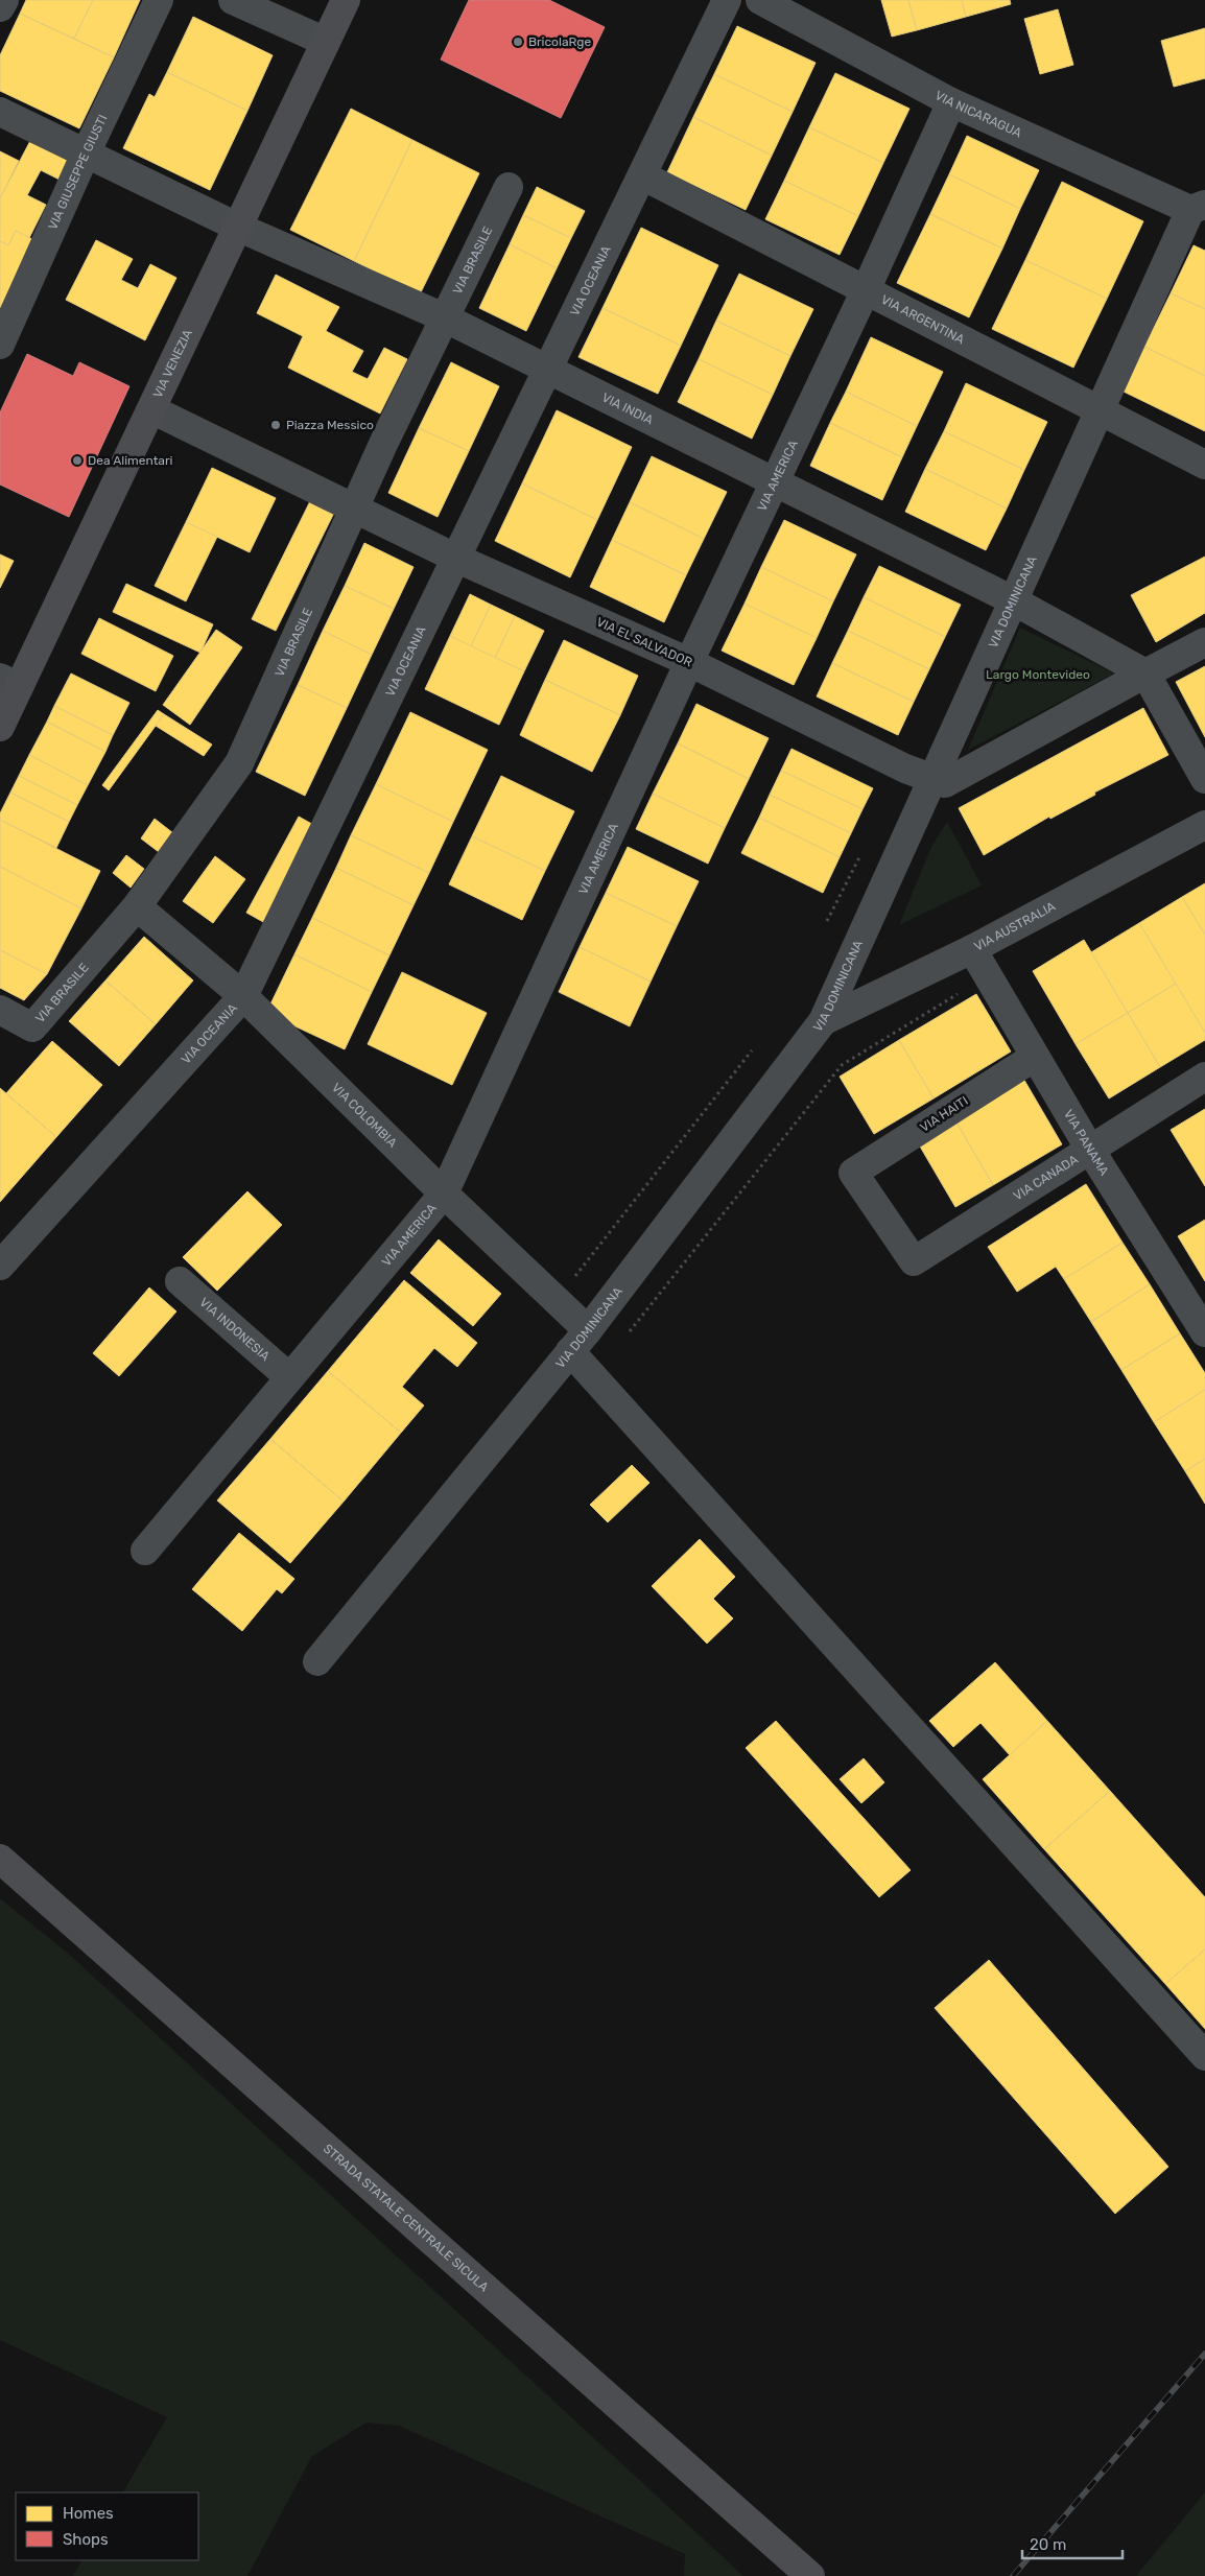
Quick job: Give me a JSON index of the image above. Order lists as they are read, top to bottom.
{
  "streets": {
    "main road": ["VIA VENEZIA", "STRADA STATALE CENTRALE SICULA"],
    "street": [
      "VIA NICARAGUA",
      "VIA GIUSEPPE GIUSTI",
      "VIA BRASILE",
      "VIA OCEANIA",
      "VIA ARGENTINA",
      "VIA INDIA",
      "VIA AMERICA",
      "VIA DOMINICANA",
      "VIA EL SALVADOR",
      "VIA AUSTRALIA",
      "VIA HAITI",
      "VIA COLOMBIA",
      "VIA PANAMA",
      "VIA CANADA",
      "VIA INDONESIA"
    ]
  },
  "crossings": [
    ["VIA NICARAGUA", "VIA AMERICA"],
    ["VIA NICARAGUA", "VIA DOMINICANA"],
    ["VIA GIUSEPPE GIUSTI", "VIA INDIA"],
    ["VIA BRASILE", "VIA INDIA"],
    ["VIA BRASILE", "VIA EL SALVADOR"],
    ["VIA BRASILE", "VIA COLOMBIA"],
    ["VIA OCEANIA", "VIA ARGENTINA"],
    ["VIA OCEANIA", "VIA INDIA"],
    ["VIA OCEANIA", "VIA EL SALVADOR"],
    ["VIA OCEANIA", "VIA COLOMBIA"],
    ["VIA ARGENTINA", "VIA AMERICA"],
    ["VIA ARGENTINA", "VIA DOMINICANA"],
    ["VIA VENEZIA", "VIA INDIA"],
    ["VIA INDIA", "VIA AMERICA"],
    ["VIA INDIA", "VIA DOMINICANA"],
    ["VIA AMERICA", "VIA EL SALVADOR"],
    ["VIA AMERICA", "VIA COLOMBIA"],
    ["VIA AMERICA", "VIA INDONESIA"],
    ["VIA DOMINICANA", "VIA EL SALVADOR"],
    ["VIA DOMINICANA", "VIA AUSTRALIA"],
    ["VIA DOMINICANA", "VIA COLOMBIA"],
    ["VIA AUSTRALIA", "VIA PANAMA"],
    ["VIA HAITI", "VIA PANAMA"],
    ["VIA HAITI", "VIA CANADA"],
    ["VIA PANAMA", "VIA CANADA"]
  ],
  "parks": ["Largo Montevideo"],
  "places": ["BricolaRge", "Piazza Messico", "Dea Alimentari"],
  "legend": ["Homes", "Shops"],
  "scale_bar": "20 m"
}
